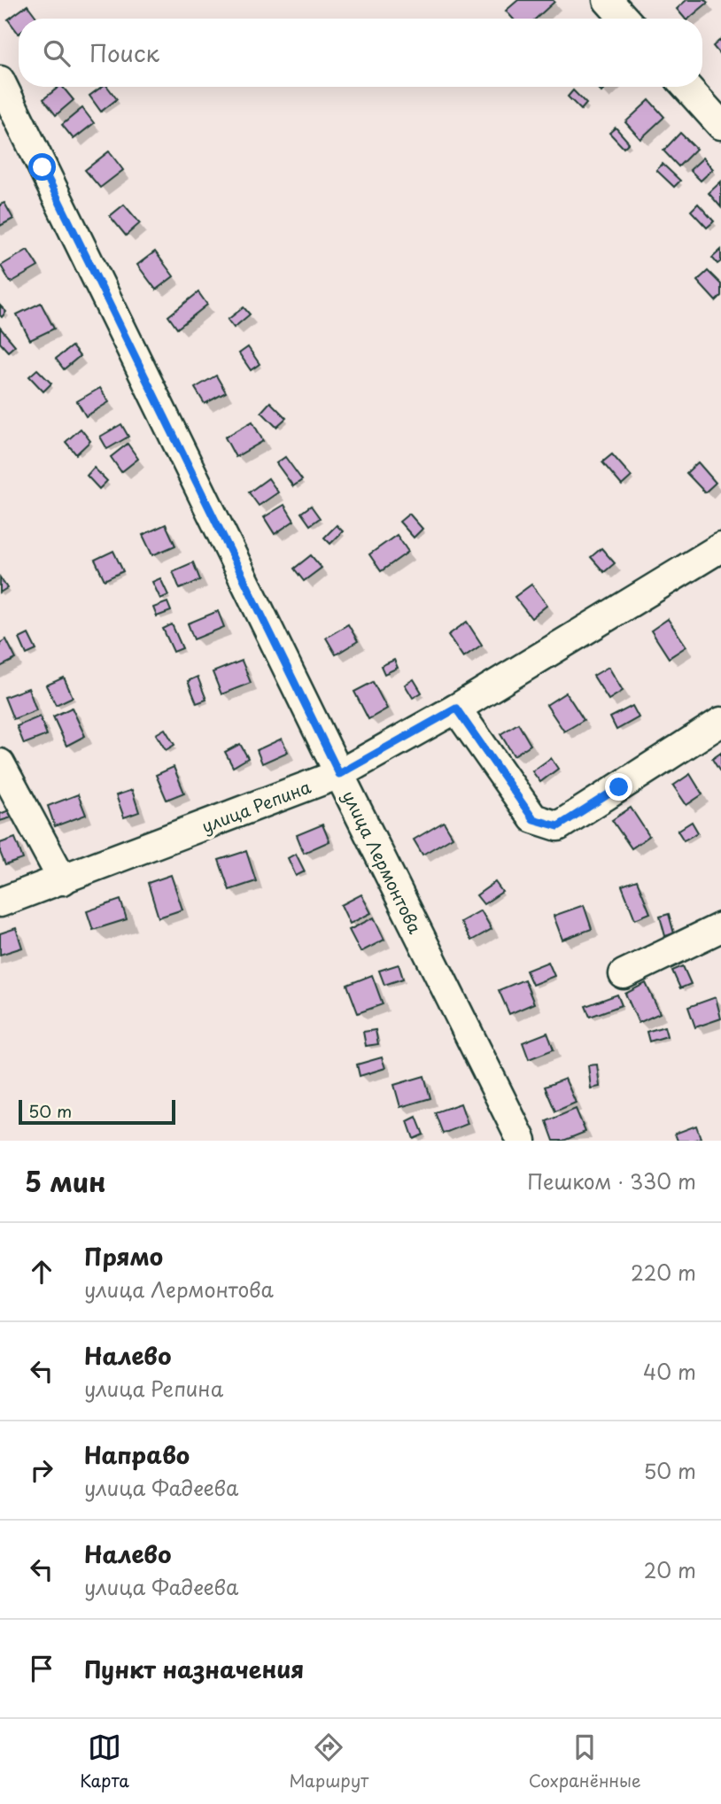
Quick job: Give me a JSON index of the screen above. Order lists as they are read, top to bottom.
{
  "streets": {
    "street": ["улица Репина", "улица Лермонтова"]
  },
  "crossings": [
    ["улица Репина", "улица Лермонтова"]
  ],
  "scale_bar": "50 m",
  "page": {
    "search": "Поиск",
    "scale": "50 m",
    "heading": ["5 мин", "Пешком · 330 m"],
    "list": [
      ["Прямо", "улица Лермонтова", "220 m"],
      ["Налево", "улица Репина", "40 m"],
      ["Направо", "улица Фадеева", "50 m"],
      ["Налево", "улица Фадеева", "20 m"],
      "Пункт назначения"
    ],
    "nav": ["Карта", "Маршрут", "Сохранённые"]
  }
}
